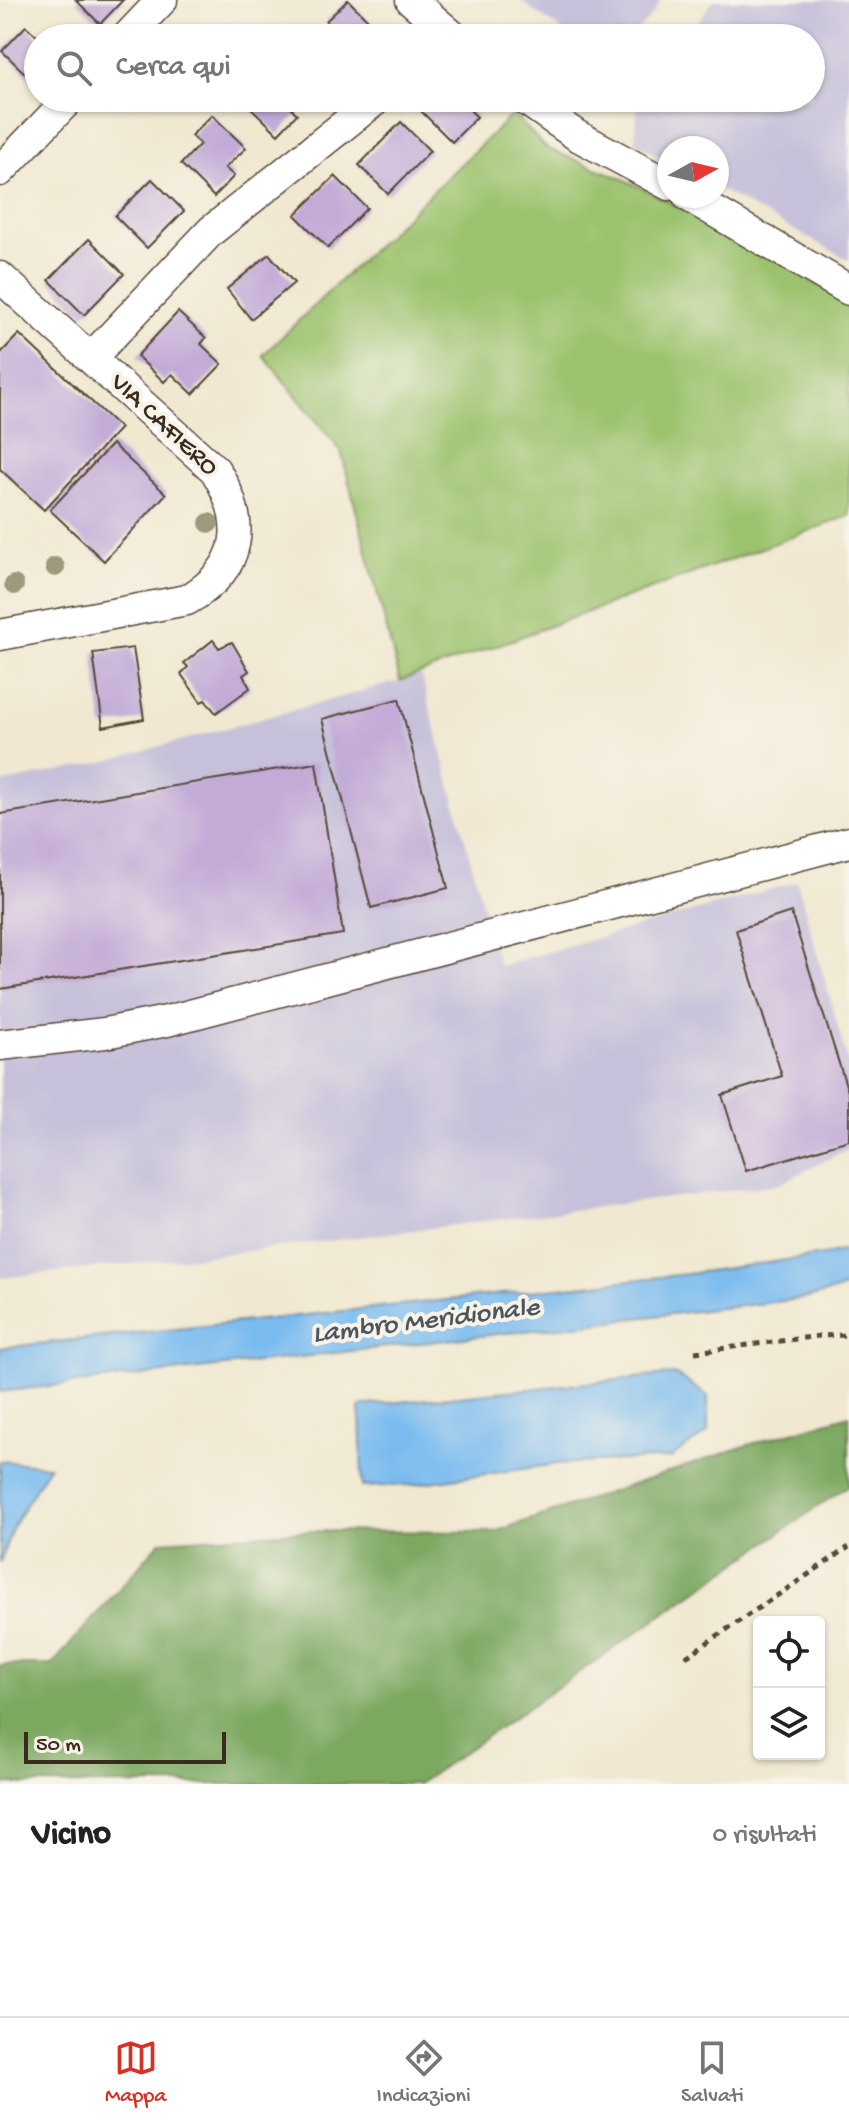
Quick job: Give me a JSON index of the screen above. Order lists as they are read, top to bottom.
{
  "streets": {
    "street": ["VIA CAFIERO"]
  },
  "water": ["Lambro Meridionale"],
  "scale_bar": "50 m",
  "north": "right",
  "page": {
    "search": "Cerca qui",
    "scale": "50 m",
    "heading": ["Vicino", "0 risultati"],
    "nav": ["Mappa", "Indicazioni", "Salvati"]
  }
}
